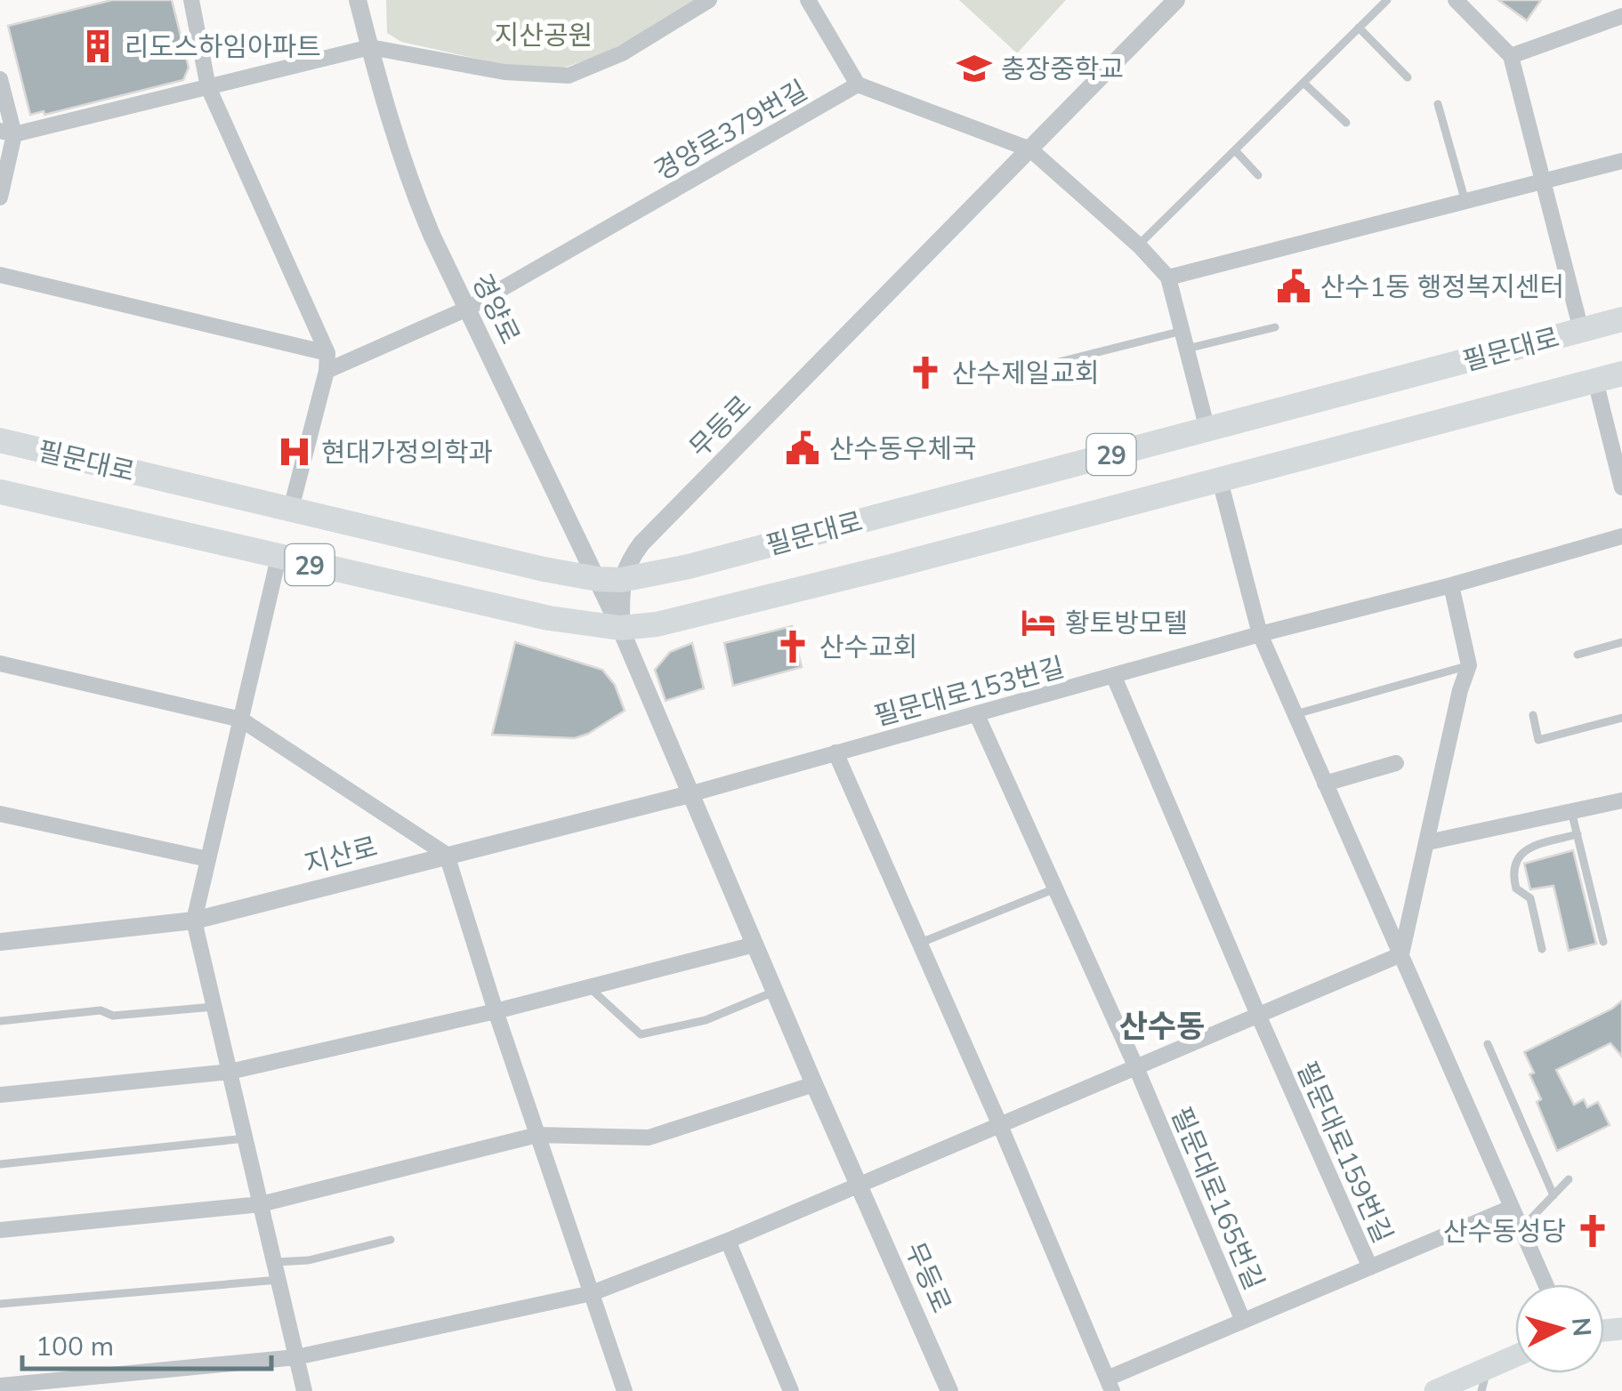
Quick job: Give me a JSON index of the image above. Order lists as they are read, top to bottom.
{
  "streets": {
    "main road": ["필문대로", "29"],
    "street": [
      "경양로379번길",
      "경양로",
      "무등로",
      "필문대로153번길",
      "지산로",
      "필문대로159번길",
      "필문대로165번길"
    ]
  },
  "crossings": [
    ["경양로379번길", "경양로"],
    ["경양로", "필문대로"],
    ["경양로", "무등로"],
    ["필문대로", "무등로"],
    ["무등로", "필문대로153번길"],
    ["무등로", "지산로"],
    ["필문대로153번길", "지산로"],
    ["필문대로153번길", "필문대로159번길"],
    ["필문대로153번길", "필문대로165번길"],
    ["필문대로159번길", "필문대로165번길"]
  ],
  "districts": ["산수동"],
  "parks": ["지산공원"],
  "places": {
    "building": ["리도스하임아파트"],
    "school or university": ["충장중학교"],
    "public building": ["산수1동 행정복지센터", "산수동우체국"],
    "church": ["산수제일교회", "산수교회", "산수동성당"],
    "hospital": ["현대가정의학과"],
    "hotel": ["황토방모텔"]
  },
  "scale_bar": "100 m",
  "north": "right"
}
